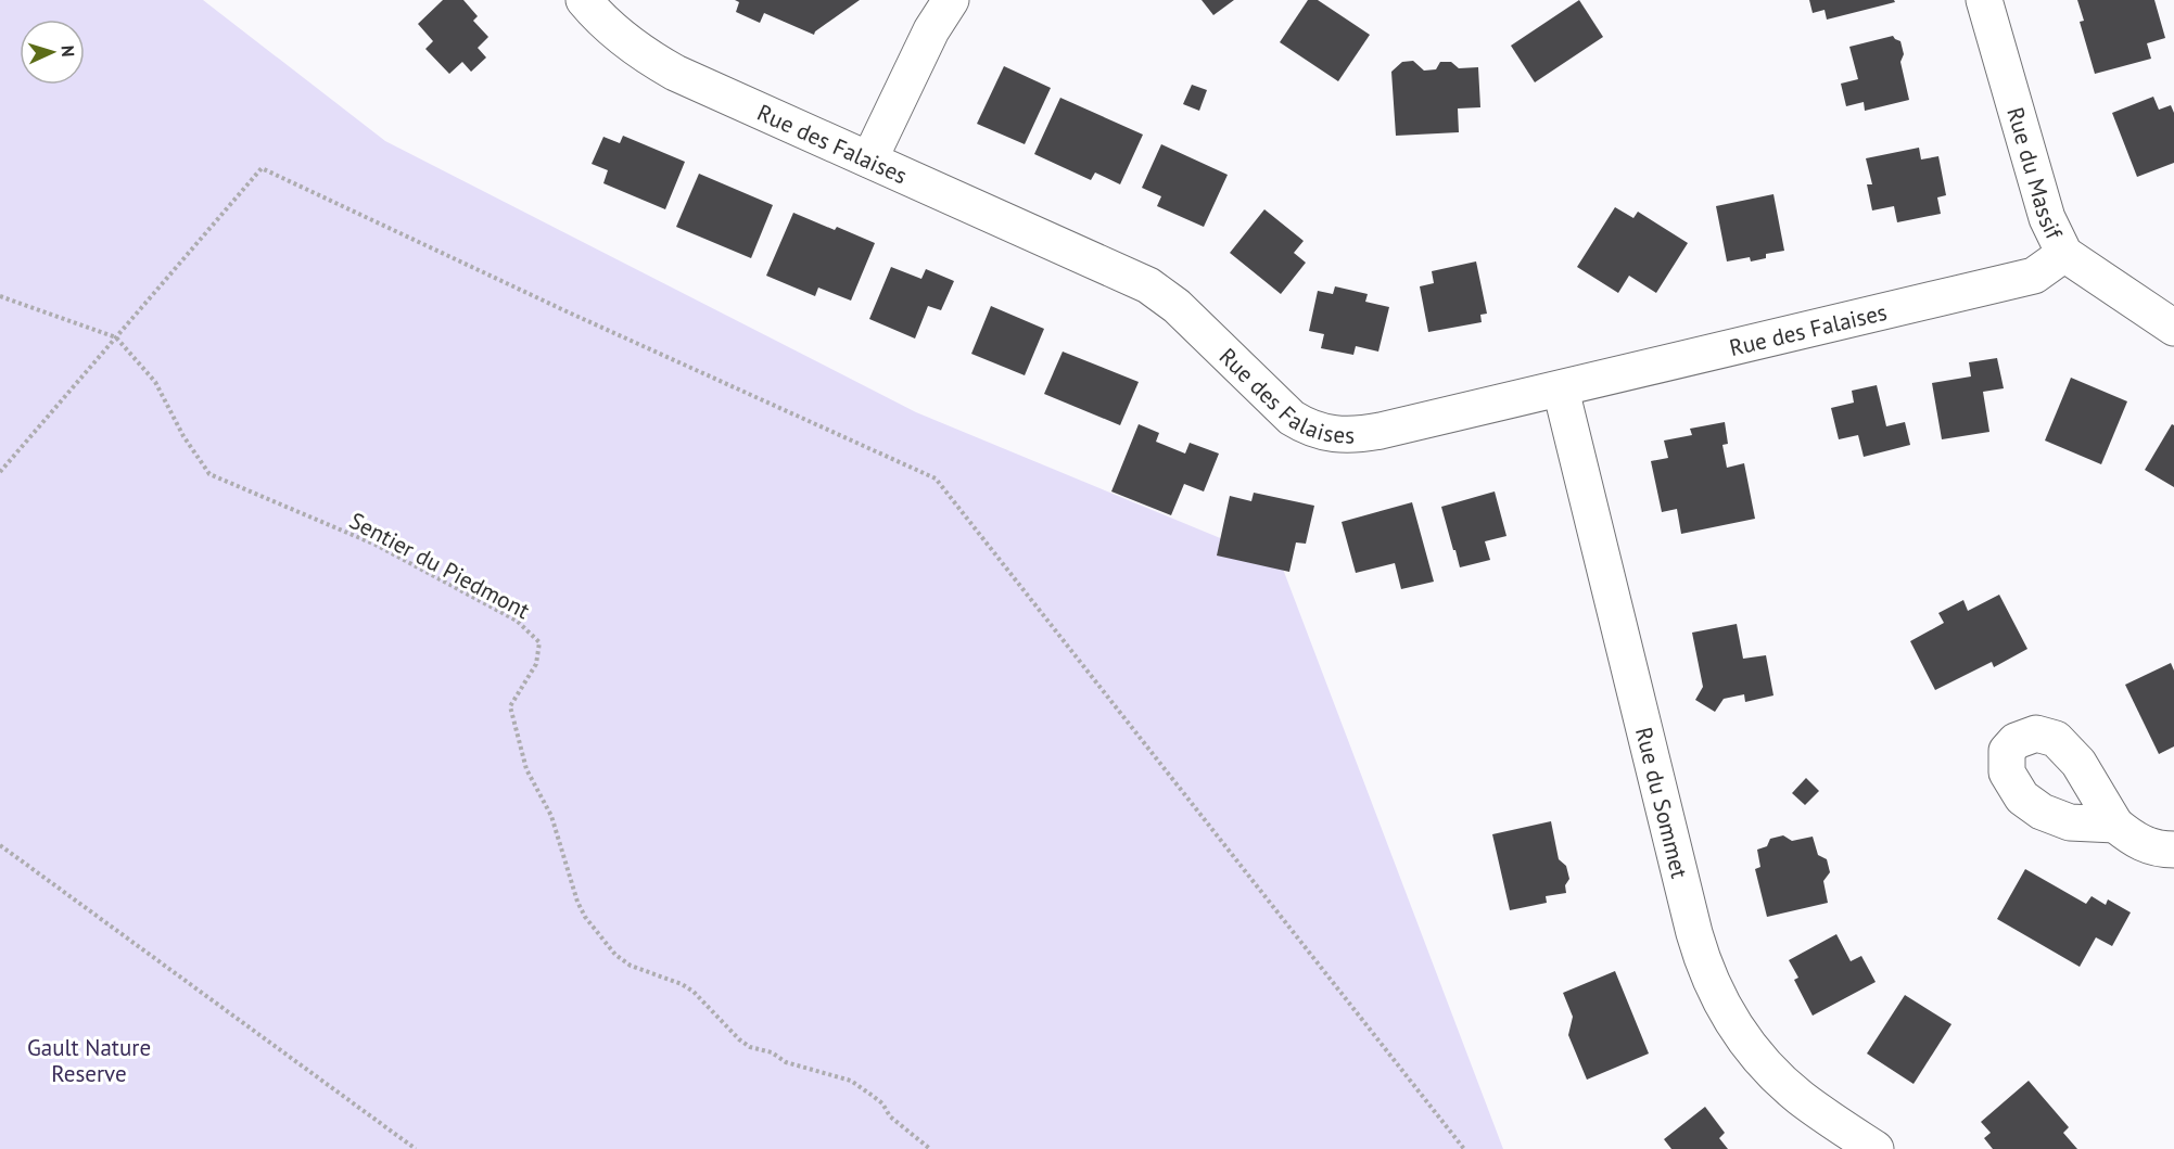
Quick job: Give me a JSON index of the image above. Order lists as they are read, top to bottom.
{
  "streets": {
    "street": ["Rue des Falaises", "Rue du Massif", "Rue du Sommet"],
    "path": ["Sentier du Piedmont"]
  },
  "crossings": [
    ["Rue des Falaises", "Rue du Massif"],
    ["Rue des Falaises", "Rue du Sommet"]
  ],
  "parks": ["Gault Nature Reserve"],
  "north": "right"
}
